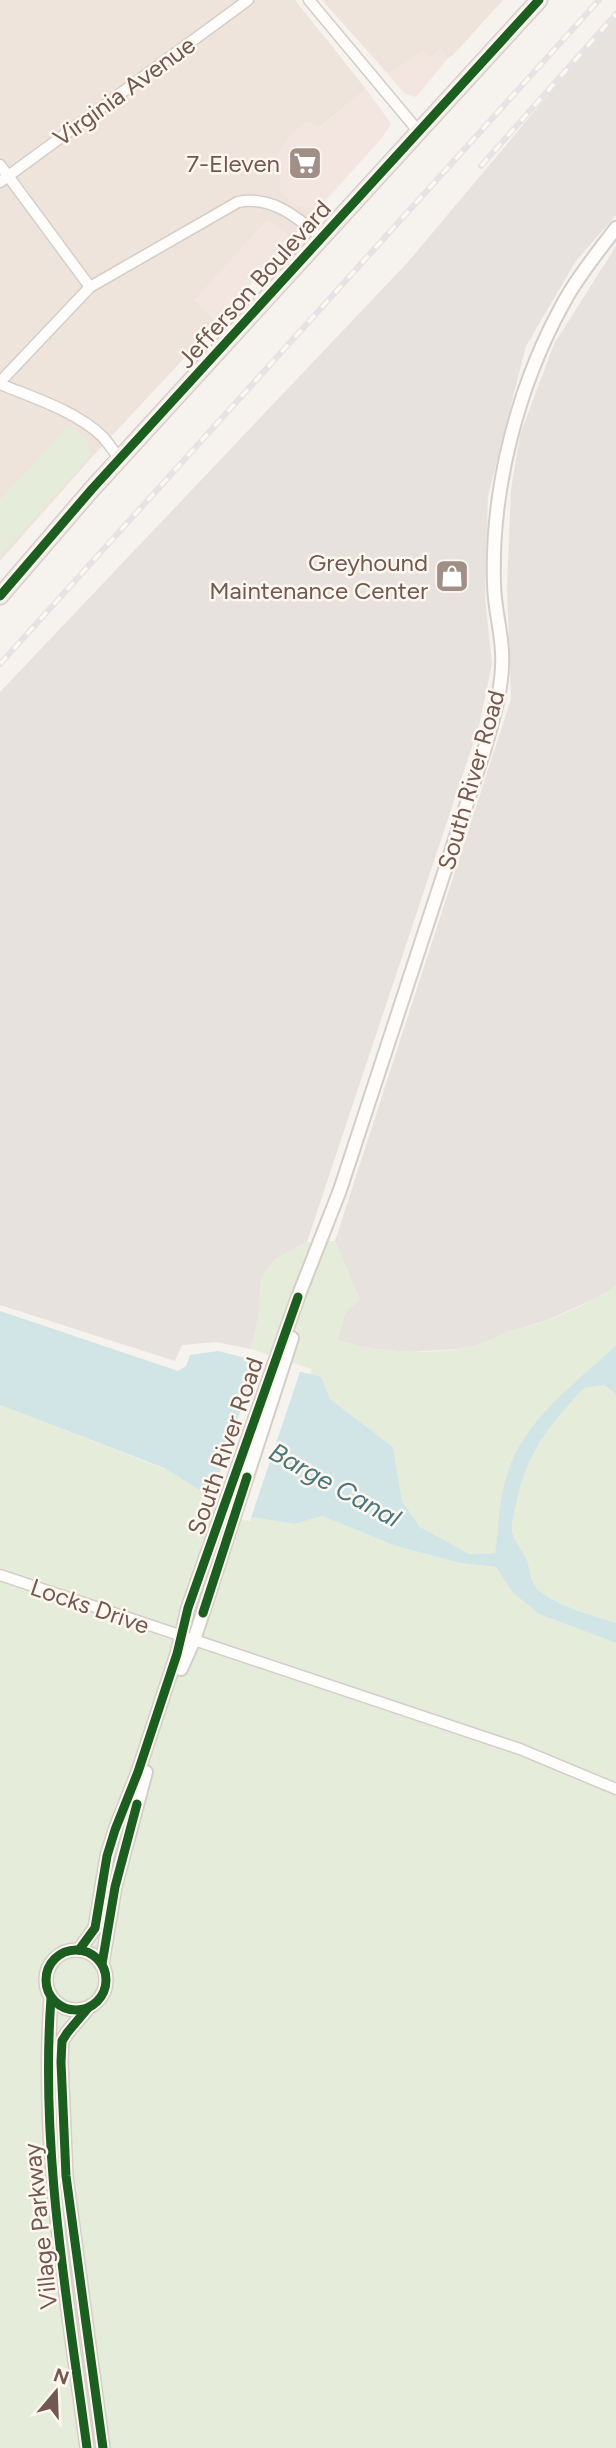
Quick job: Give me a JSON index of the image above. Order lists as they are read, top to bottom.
{
  "streets": {
    "main road": ["Jefferson Boulevard"],
    "street": [
      "Virginia Avenue",
      "South River Road",
      "Locks Drive",
      "Village Parkway"
    ]
  },
  "crossings": [
    ["South River Road", "Locks Drive"]
  ],
  "water": ["Barge Canal"],
  "places": {
    "supermarket": ["7-Eleven"],
    "shop": ["Greyhound Maintenance Center"]
  },
  "north": "top"
}
